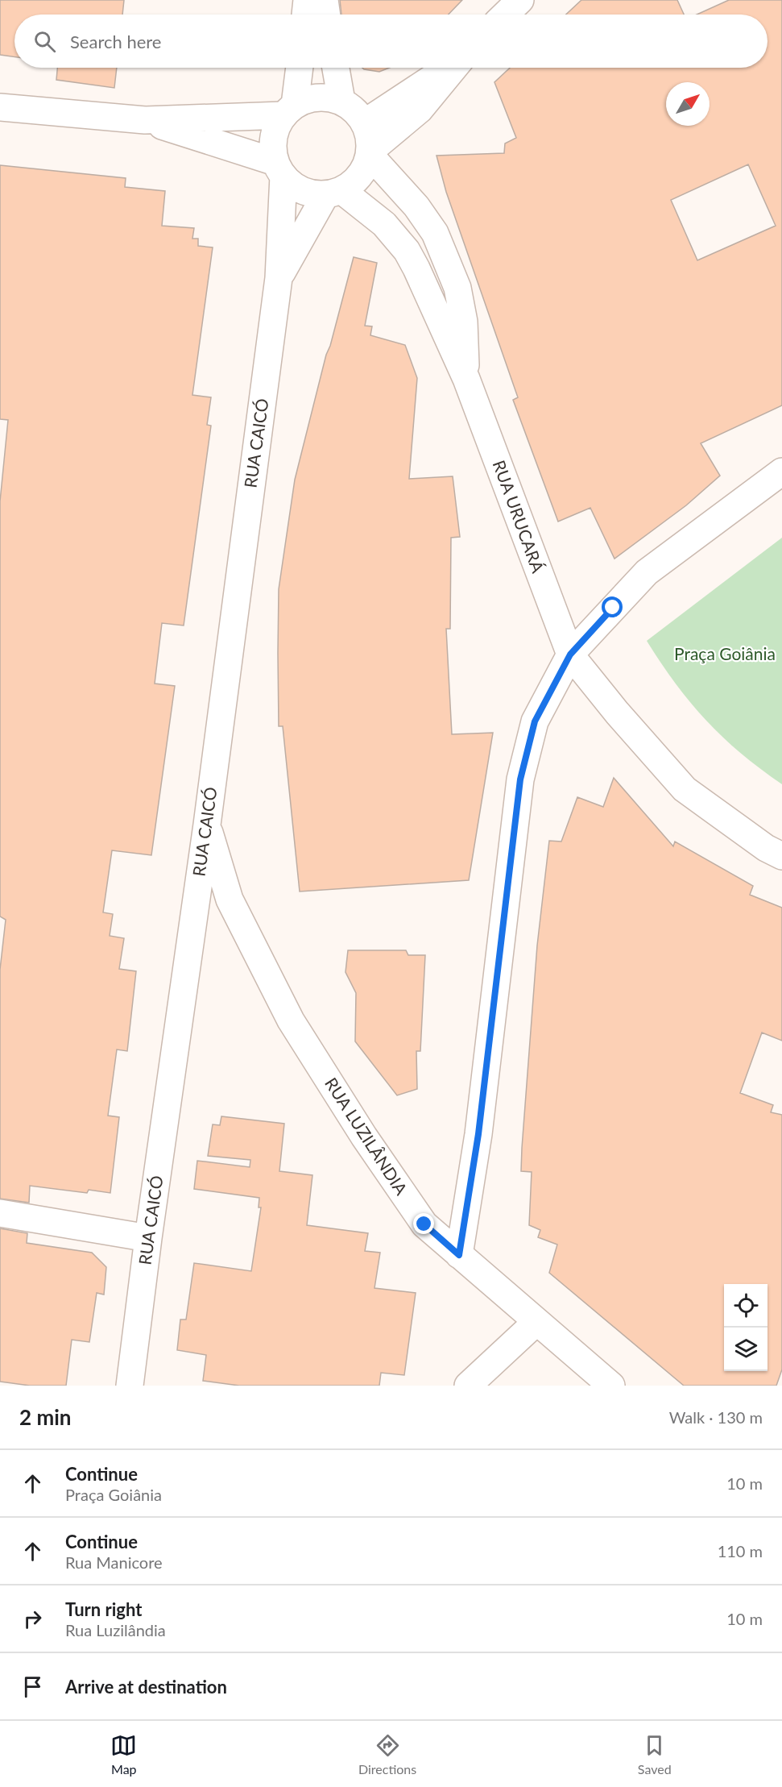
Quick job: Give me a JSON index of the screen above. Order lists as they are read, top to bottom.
{
  "streets": {
    "street": ["RUA CAICÓ", "RUA URUCARÁ", "RUA LUZILÂNDIA"]
  },
  "crossings": [
    ["RUA CAICÓ", "RUA URUCARÁ"],
    ["RUA CAICÓ", "RUA LUZILÂNDIA"]
  ],
  "parks": ["Praça Goiânia"],
  "north": "top right",
  "page": {
    "search": "Search here",
    "heading": ["2 min", "Walk · 130 m"],
    "list": [
      ["Continue", "Praça Goiânia", "10 m"],
      ["Continue", "Rua Manicore", "110 m"],
      ["Turn right", "Rua Luzilândia", "10 m"],
      "Arrive at destination"
    ],
    "nav": ["Map", "Directions", "Saved"]
  }
}
